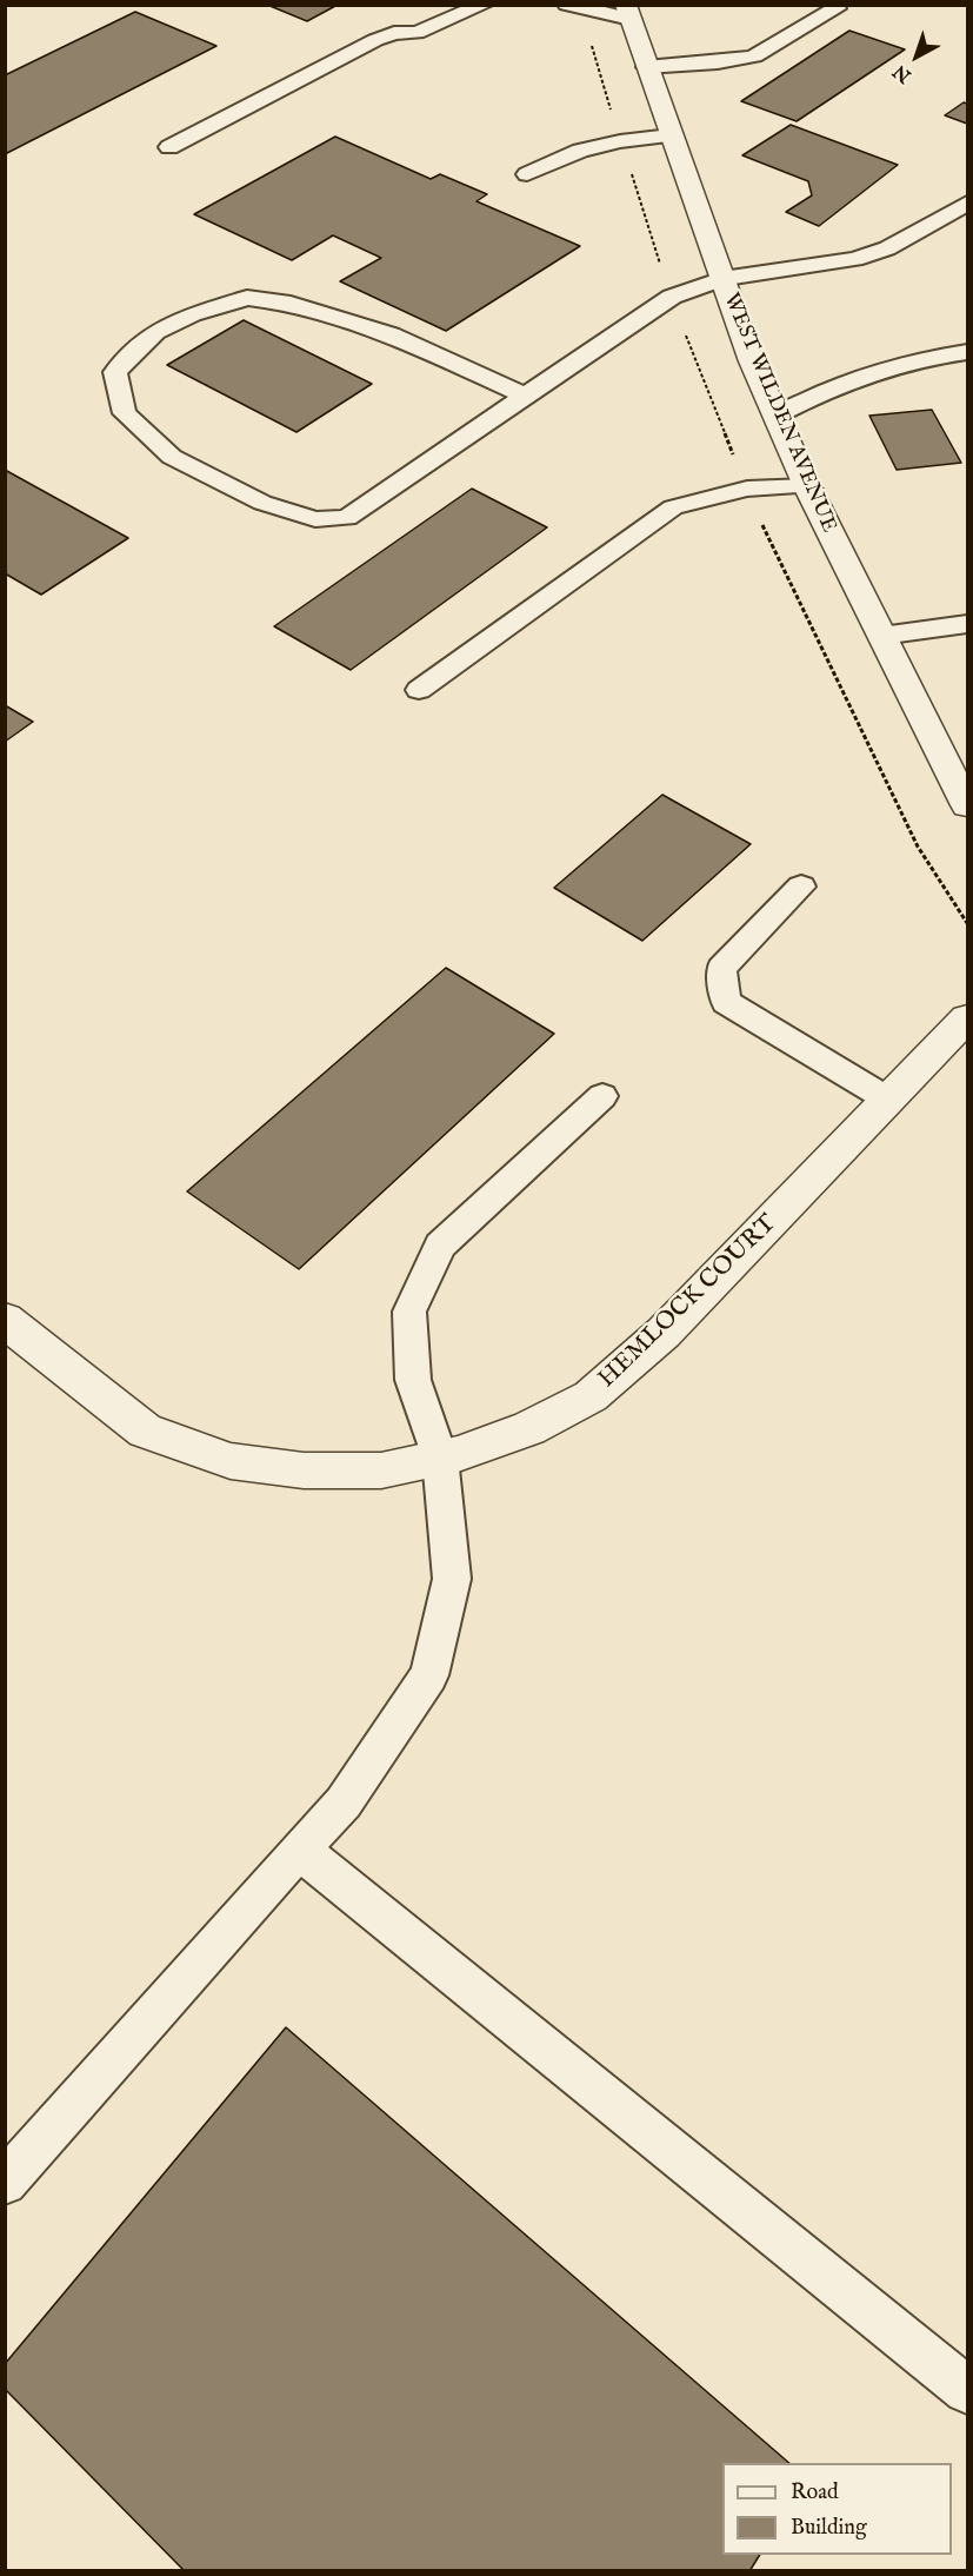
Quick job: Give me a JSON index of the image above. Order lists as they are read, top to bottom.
{
  "streets": {
    "street": ["WEST WILDEN AVENUE", "HEMLOCK COURT"]
  },
  "legend": ["Road", "Building"],
  "north": "bottom left"
}
